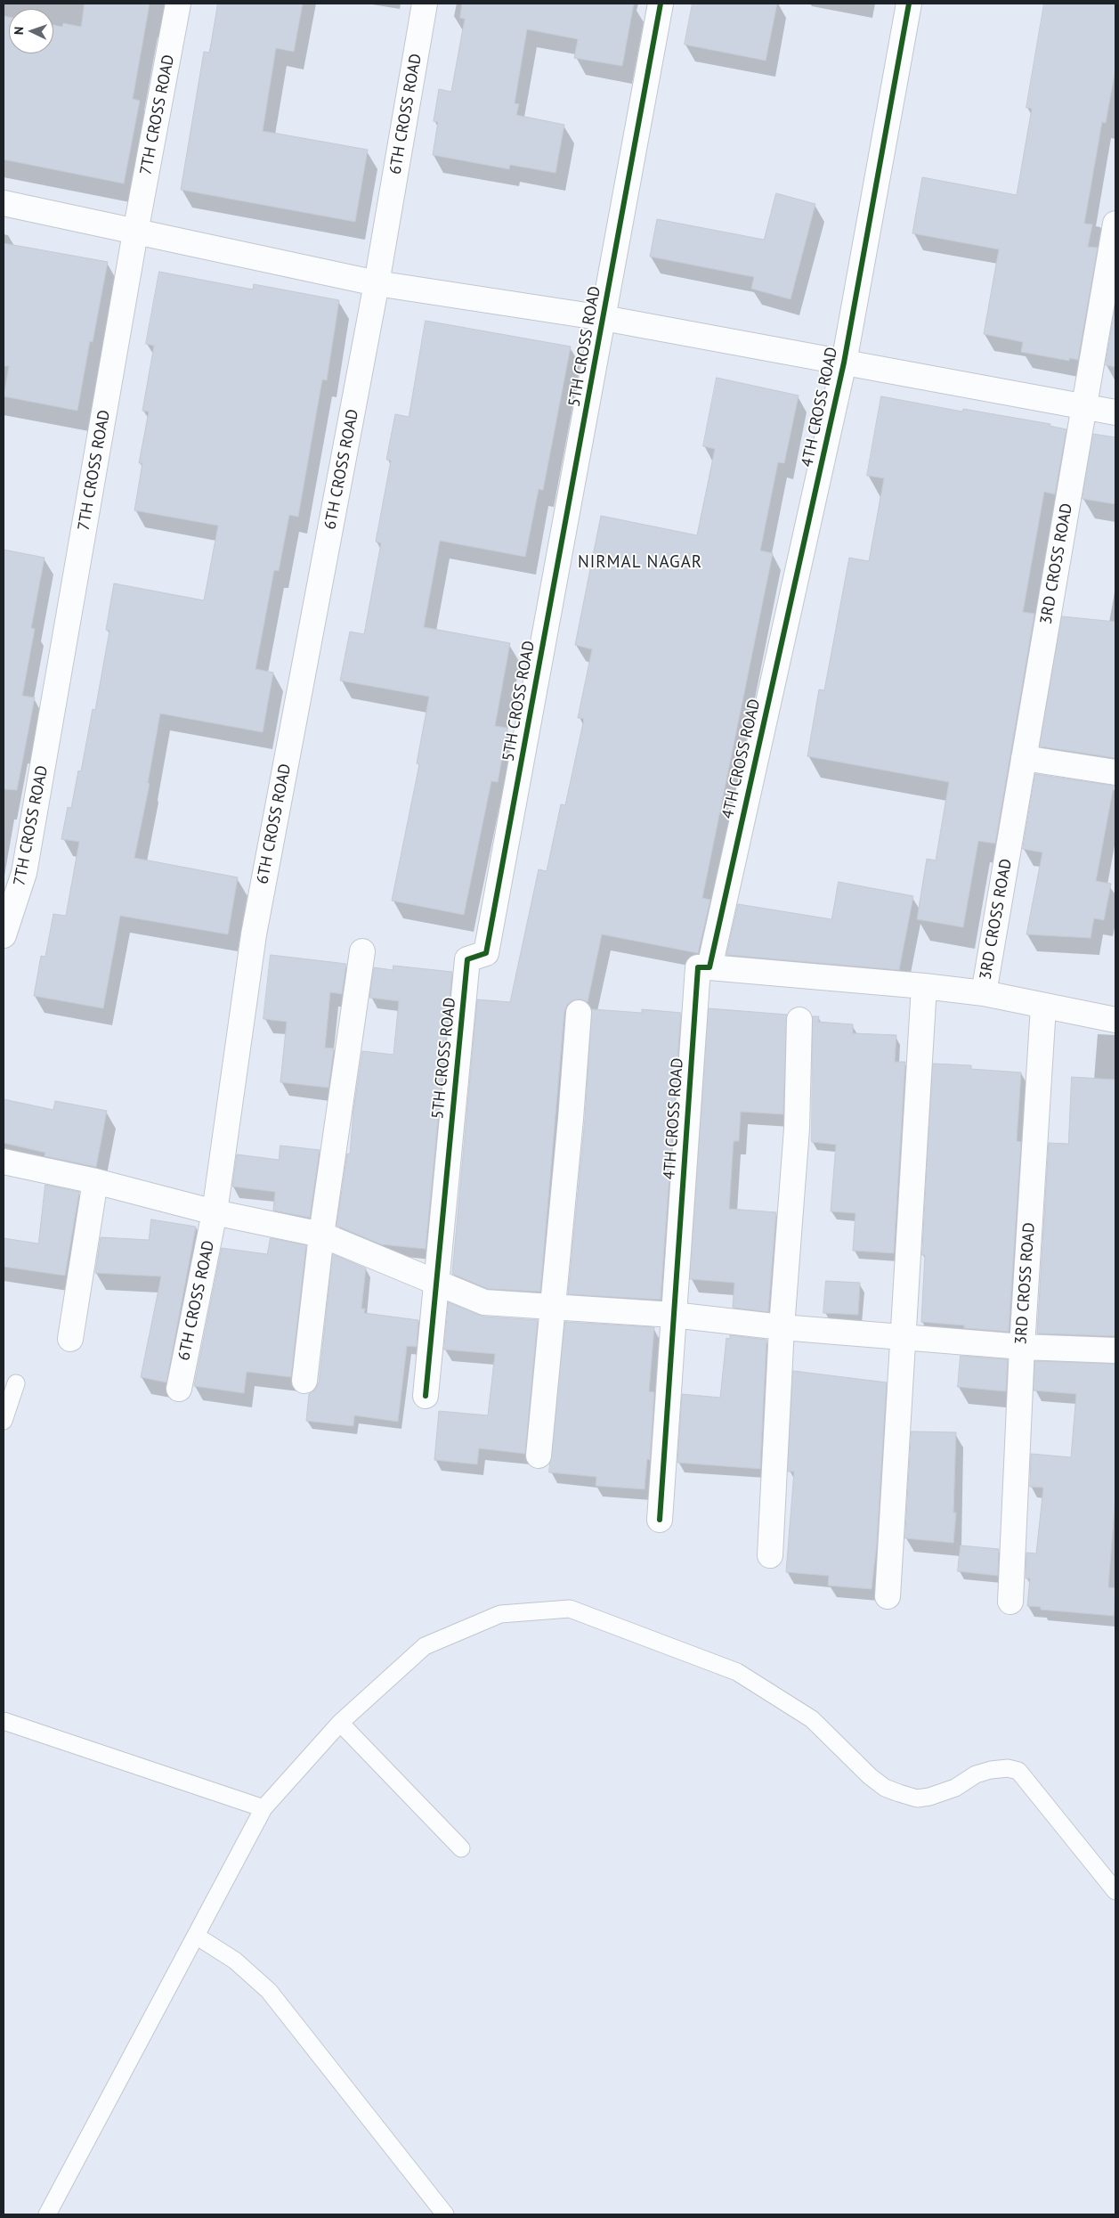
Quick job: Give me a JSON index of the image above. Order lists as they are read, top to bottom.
{
  "streets": {
    "street": [
      "6TH CROSS ROAD",
      "7TH CROSS ROAD",
      "5TH CROSS ROAD",
      "4TH CROSS ROAD",
      "3RD CROSS ROAD"
    ]
  },
  "districts": ["NIRMAL NAGAR"],
  "north": "left"
}
